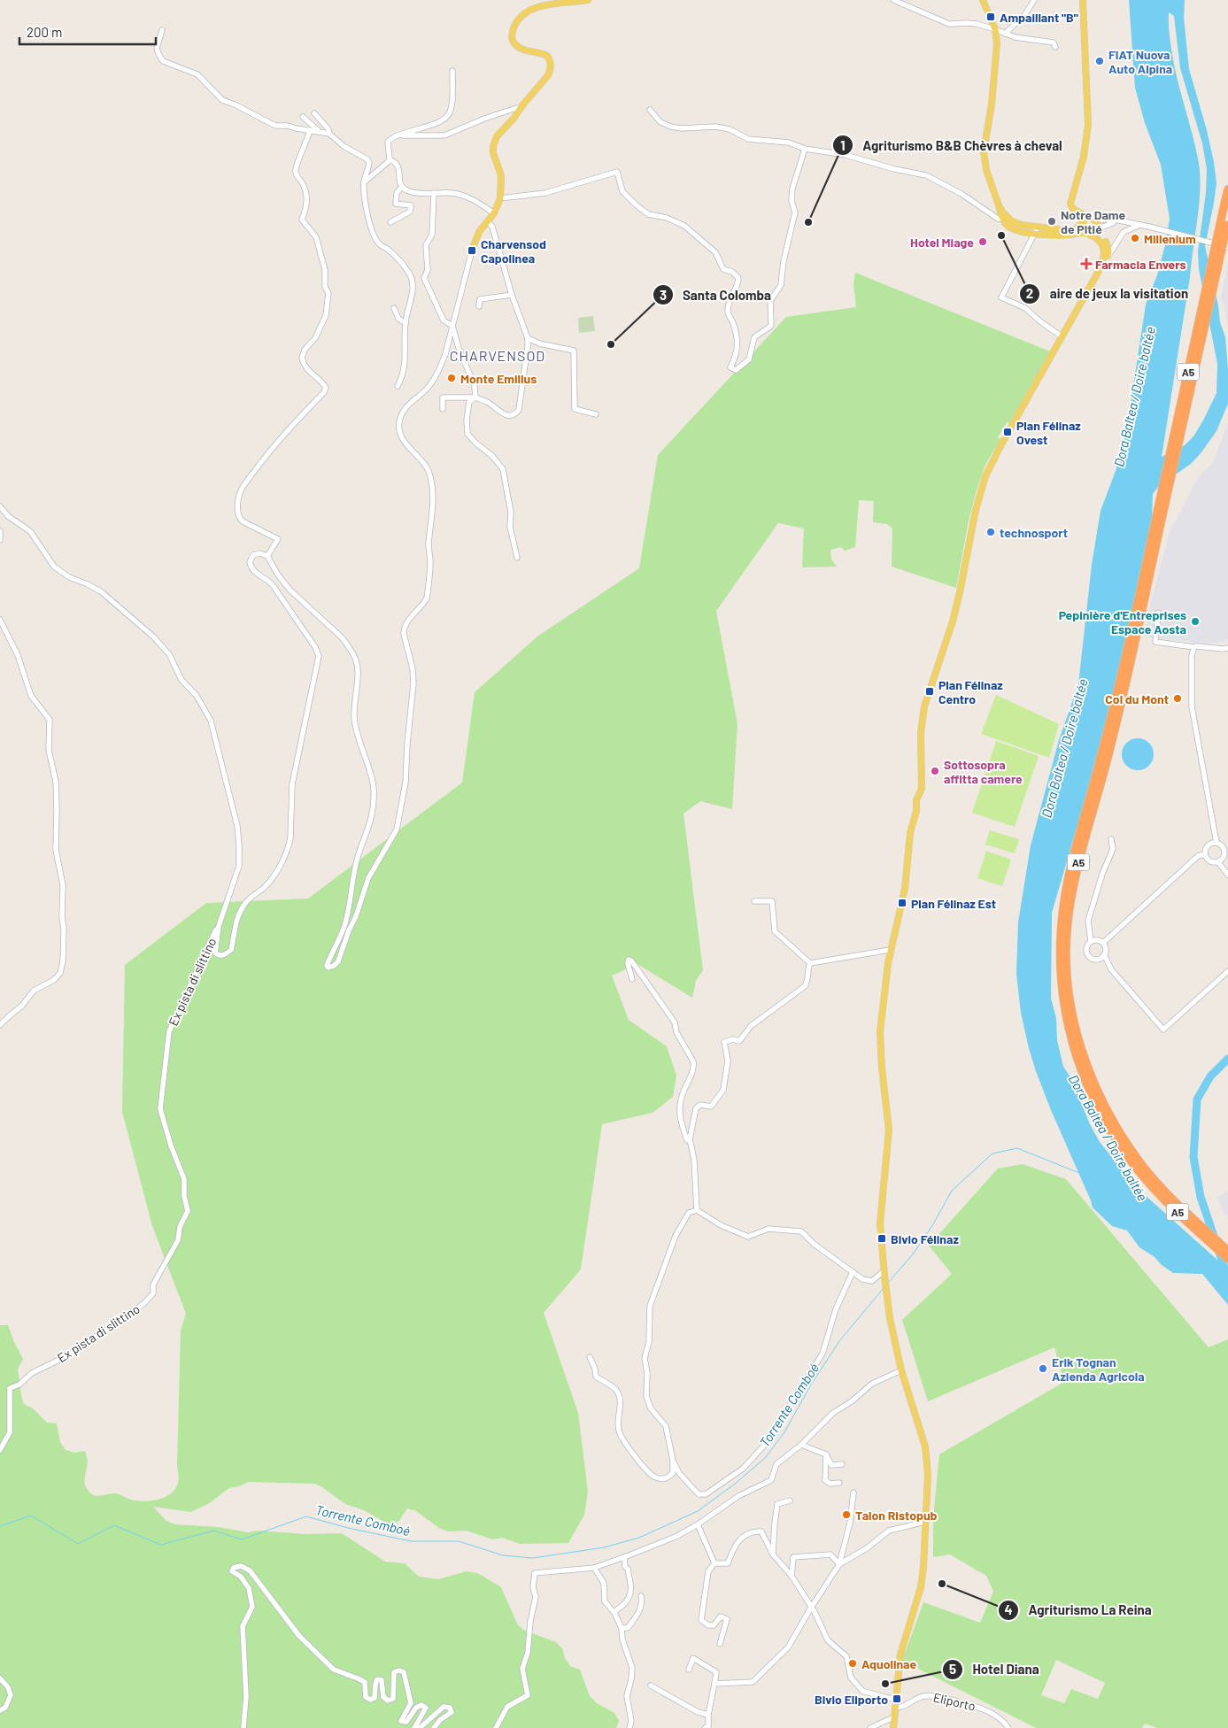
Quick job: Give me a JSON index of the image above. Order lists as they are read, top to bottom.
{
  "streets": {
    "highway": ["A5"],
    "street": ["Ex pista di slittino", "Eliporto"]
  },
  "districts": ["CHARVENSOD"],
  "water": ["Dora Baltea / Doire baltée", "Torrente Comboé"],
  "places": {
    "transit": [
      "Ampaillant \"B\"",
      "Charvensod Capolinea",
      "Plan Félinaz Ovest",
      "Plan Félinaz Centro",
      "Plan Félinaz Est",
      "Bivio Félinaz",
      "Bivio Eliporto"
    ],
    "other": [
      "FIAT Nuova Auto Alpina",
      "Notre Dame de Pitié",
      "Agriturismo B&B Chèvres à cheval",
      "aire de jeux la visitation",
      "Millenium",
      "Hotel Miage",
      "Santa Colomba",
      "Monte Emilius",
      "technosport",
      "Pepinière d'Entreprises Espace Aosta",
      "Col du Mont",
      "Sottosopra affitta camere",
      "Erik Tognan Azienda Agricola",
      "Talon Ristopub",
      "Agriturismo La Reina",
      "Aquolinae",
      "Hotel Diana"
    ],
    "health": ["Farmacia Envers"]
  },
  "scale_bar": "200 m"
}
